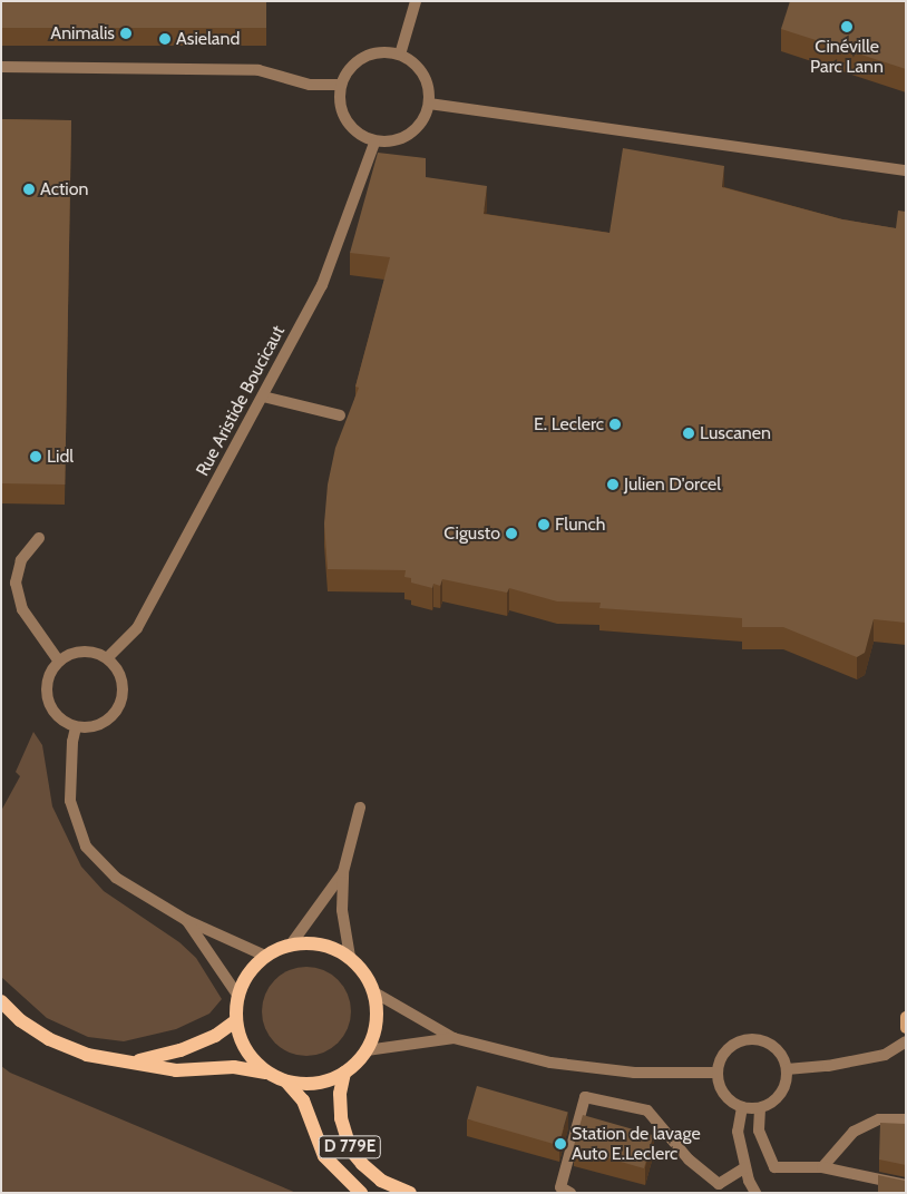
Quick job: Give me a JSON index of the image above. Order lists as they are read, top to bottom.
{
  "streets": {
    "main road": ["D 779E"],
    "street": ["Rue Aristide Boucicaut"]
  },
  "places": [
    "Cinéville Parc Lann",
    "Animalis",
    "Asieland",
    "Action",
    "E. Leclerc",
    "Luscanen",
    "Lidl",
    "Julien D'orcel",
    "Flunch",
    "Cigusto",
    "Station de lavage Auto E.Leclerc"
  ]
}
